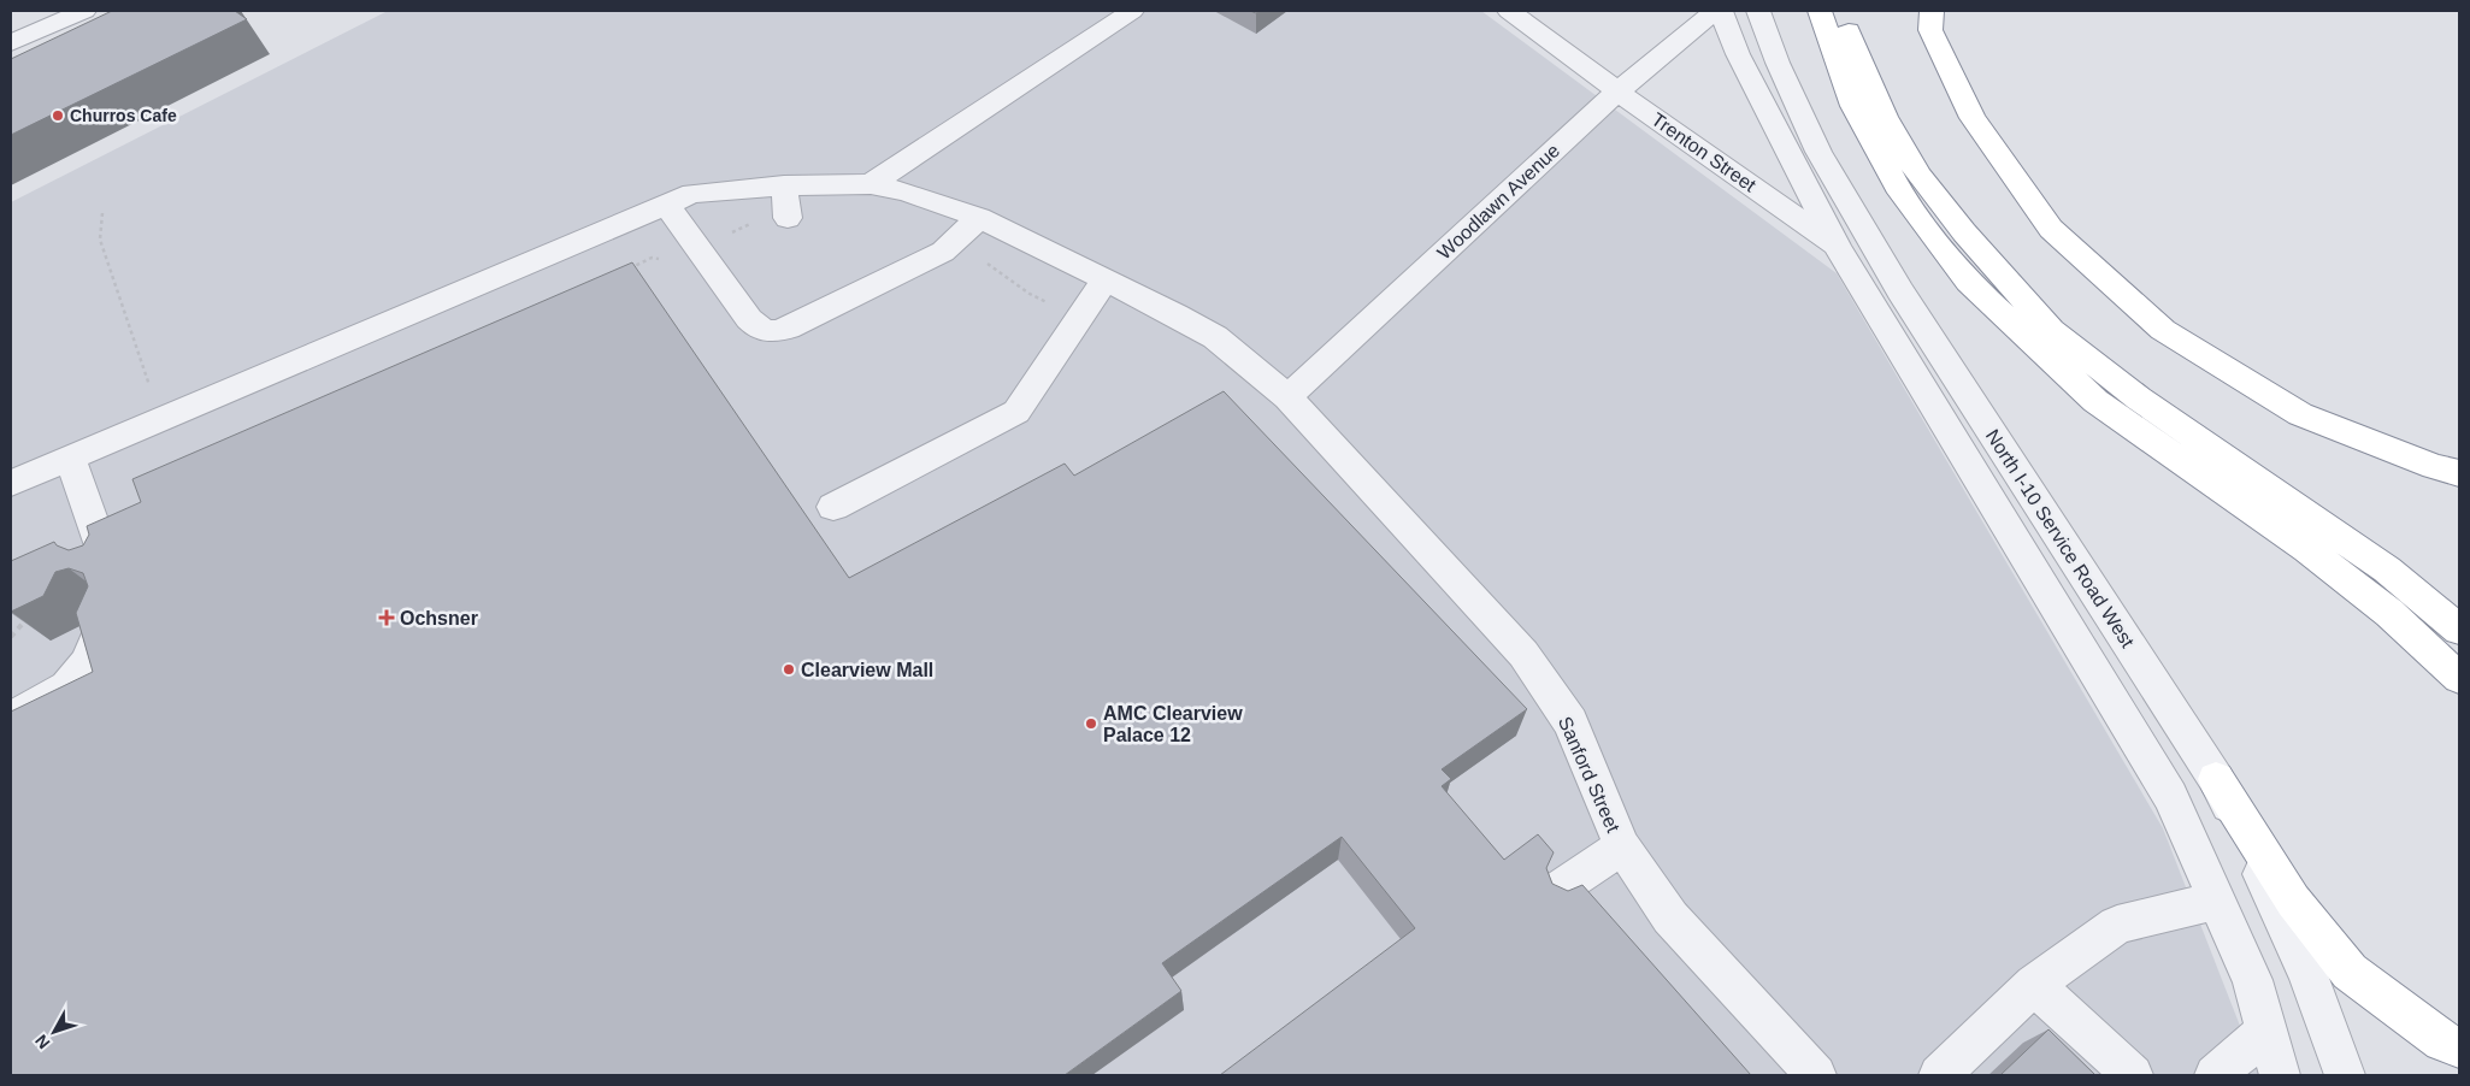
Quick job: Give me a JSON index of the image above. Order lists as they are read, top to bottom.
{
  "streets": {
    "street": [
      "Trenton Street",
      "Woodlawn Avenue",
      "North I-10 Service Road West",
      "Sanford Street"
    ]
  },
  "crossings": [
    ["Trenton Street", "Woodlawn Avenue"],
    ["Trenton Street", "North I-10 Service Road West"],
    ["Woodlawn Avenue", "Sanford Street"]
  ],
  "places": {
    "other": ["Churros Cafe", "Clearview Mall", "AMC Clearview Palace 12"],
    "health": ["Ochsner"]
  },
  "north": "bottom left"
}
